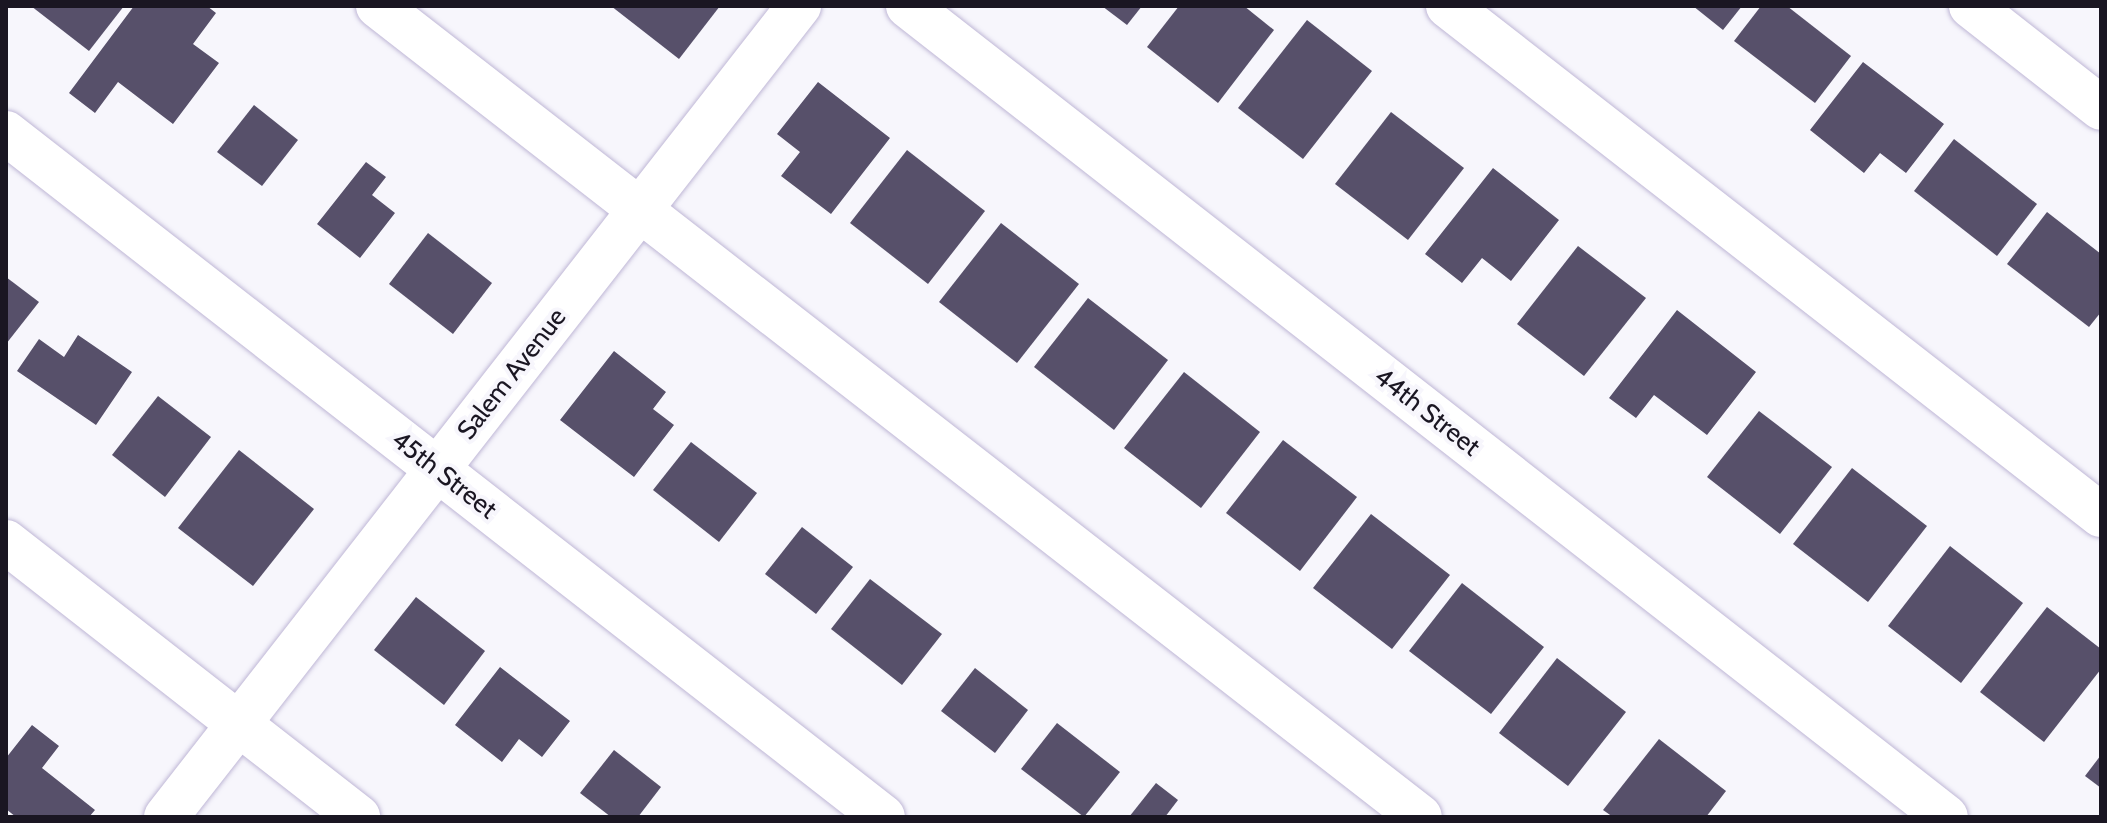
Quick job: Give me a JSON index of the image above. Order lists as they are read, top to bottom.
{
  "streets": {
    "street": ["Salem Avenue", "44th Street", "45th Street"]
  },
  "crossings": [
    ["Salem Avenue", "45th Street"]
  ]
}
